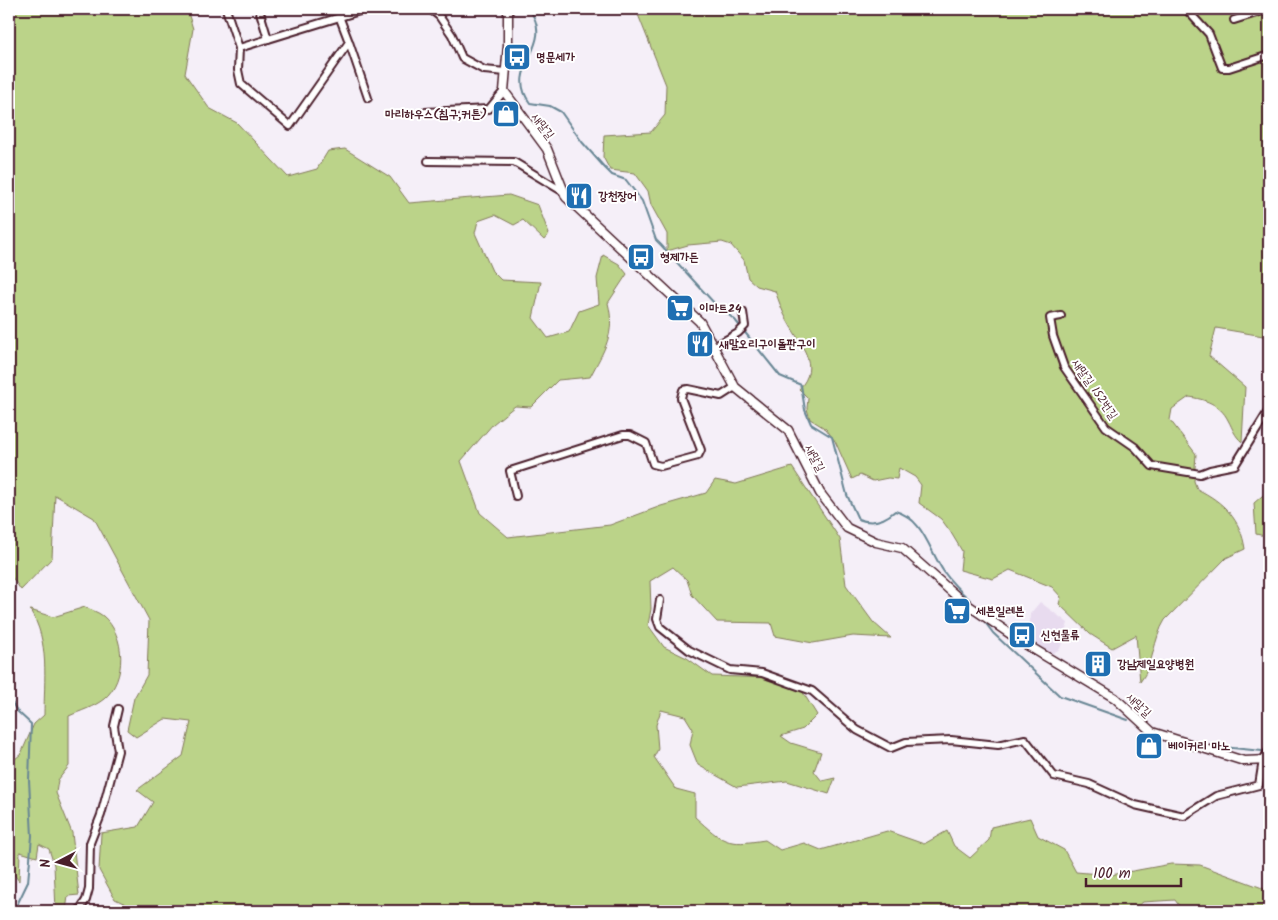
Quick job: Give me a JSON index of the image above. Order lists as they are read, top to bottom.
{
  "streets": {
    "street": ["새말길", "새말길 152번길"]
  },
  "places": {
    "bus stop": ["명문세가", "형제가든", "신현물류"],
    "shop": ["마리하우스(침구,커튼)", "베이커리 마노"],
    "restaurant": ["강천장어", "새말오리구이돌판구이"],
    "supermarket": ["이마트24", "세븐일레븐"],
    "building": ["강남제일요양병원"]
  },
  "scale_bar": "100 m",
  "north": "left"
}
